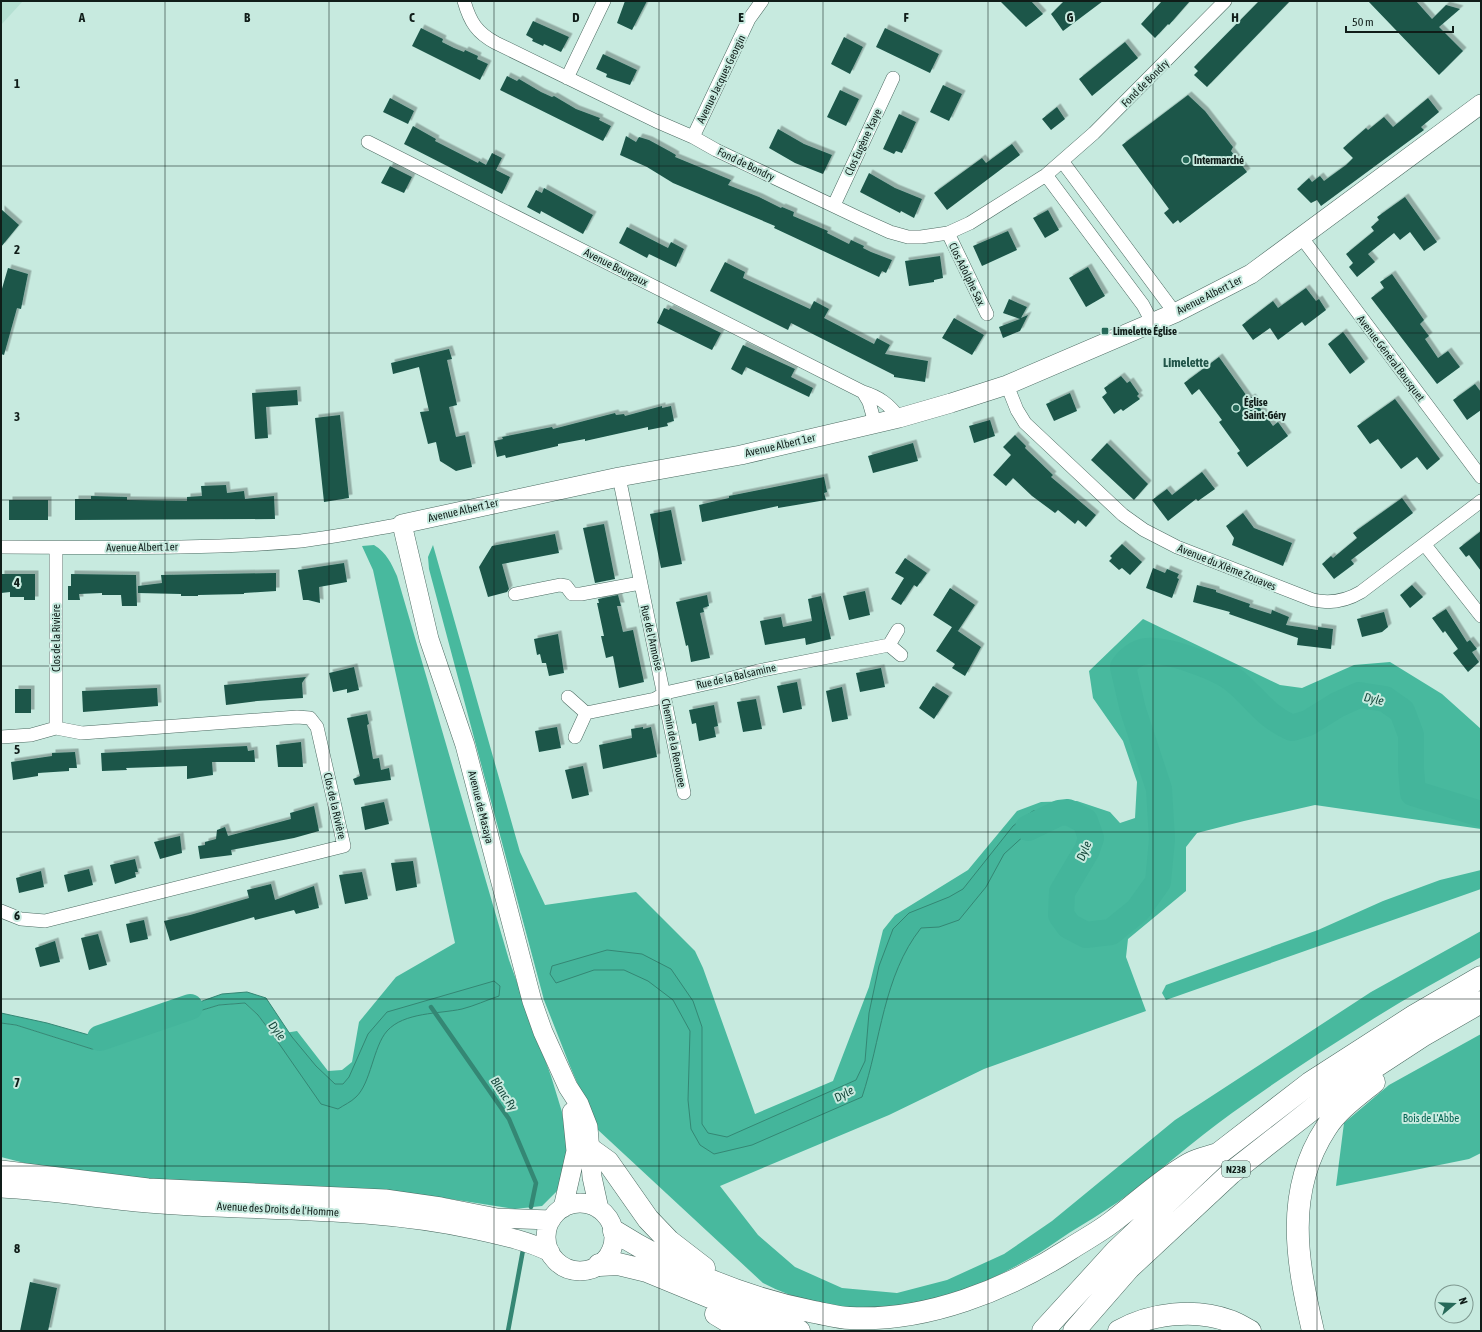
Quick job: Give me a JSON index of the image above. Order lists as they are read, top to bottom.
{
  "streets": {
    "highway": ["N238"],
    "main road": ["Avenue Albert 1er", "Avenue de Masaya", "Avenue des Droits de l'Homme"],
    "street": [
      "Avenue Jacques Georgin",
      "Fond de Bondry",
      "Clos Eugène Ysaye",
      "Avenue Bourgaux",
      "Clos Adolphe Sax",
      "Avenue Général Bousquet",
      "Avenue du XIème Zouaves",
      "Clos de la Rivière",
      "Rue de l'Armoise",
      "Rue de la Balsamine",
      "Chemin de la Renouee"
    ]
  },
  "crossings": [
    ["Avenue Jacques Georgin", "Fond de Bondry"],
    ["Fond de Bondry", "Clos Eugène Ysaye"],
    ["Fond de Bondry", "Clos Adolphe Sax"],
    ["Avenue Bourgaux", "Avenue Albert 1er"],
    ["Avenue Albert 1er", "Avenue Général Bousquet"],
    ["Avenue Albert 1er", "Avenue du XIème Zouaves"],
    ["Avenue Albert 1er", "Clos de la Rivière"],
    ["Avenue Albert 1er", "Rue de l'Armoise"],
    ["Avenue Albert 1er", "Avenue de Masaya"],
    ["Rue de l'Armoise", "Rue de la Balsamine"],
    ["Rue de l'Armoise", "Chemin de la Renouee"],
    ["Rue de la Balsamine", "Chemin de la Renouee"],
    ["Avenue de Masaya", "Avenue des Droits de l'Homme"]
  ],
  "districts": ["Limelette"],
  "water": ["Dyle", "Blanc Ry"],
  "parks": ["Bois de L'Abbe"],
  "places": {
    "other": ["Intermarché", "Église Saint-Géry"],
    "transit": ["Limelette Église"]
  },
  "scale_bar": "50 m",
  "north": "right",
  "grid": {
    "columns": [
      "A",
      "B",
      "C",
      "D",
      "E",
      "F",
      "G",
      "H"
    ],
    "rows": [
      "1",
      "2",
      "3",
      "4",
      "5",
      "6",
      "7",
      "8"
    ]
  }
}
